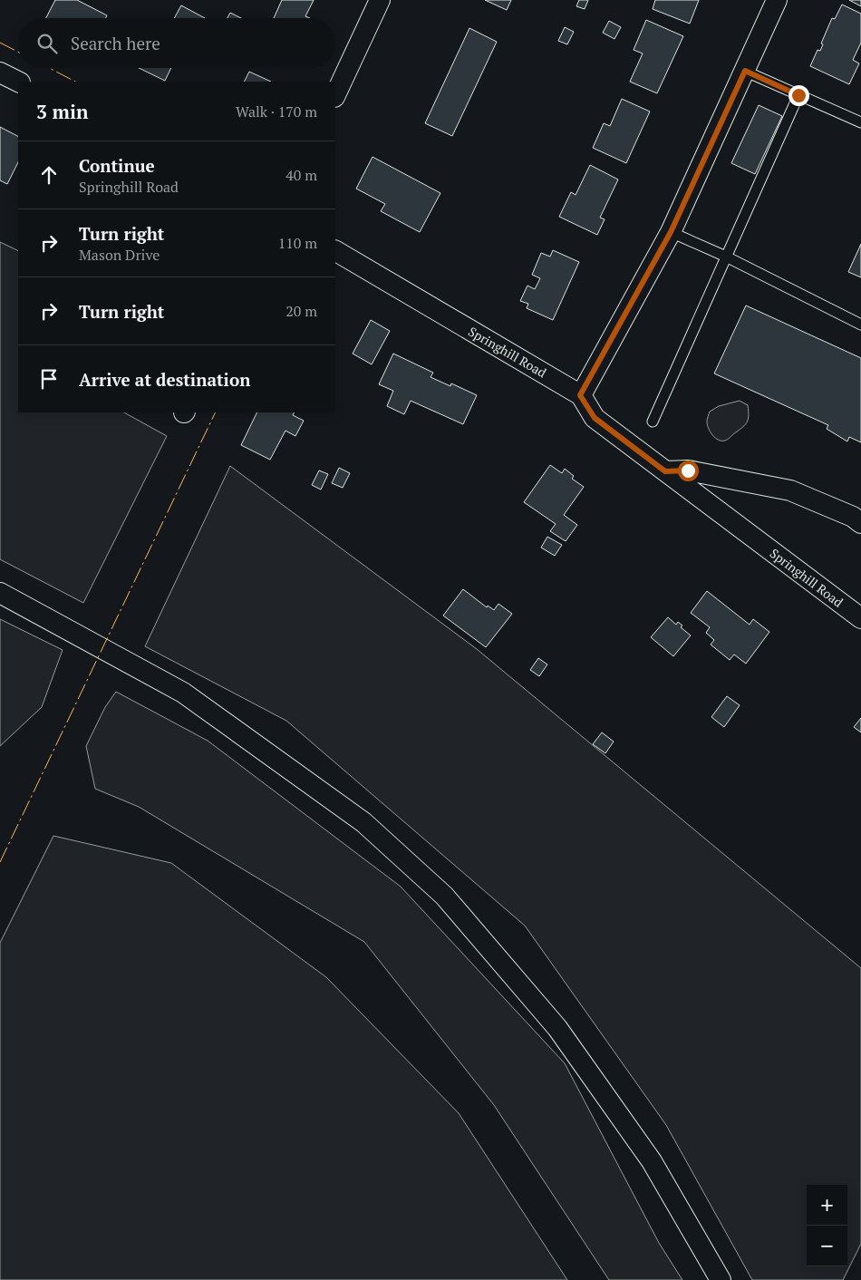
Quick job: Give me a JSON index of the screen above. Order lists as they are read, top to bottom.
{
  "streets": {
    "street": ["Springhill Road"]
  },
  "page": {
    "search": "Search here",
    "heading": ["3 min", "Walk · 170 m"],
    "list": [
      ["Continue", "Springhill Road", "40 m"],
      ["Turn right", "Mason Drive", "110 m"],
      ["Turn right", "20 m"],
      "Arrive at destination"
    ],
    "map_buttons": ["+", "−"]
  }
}
